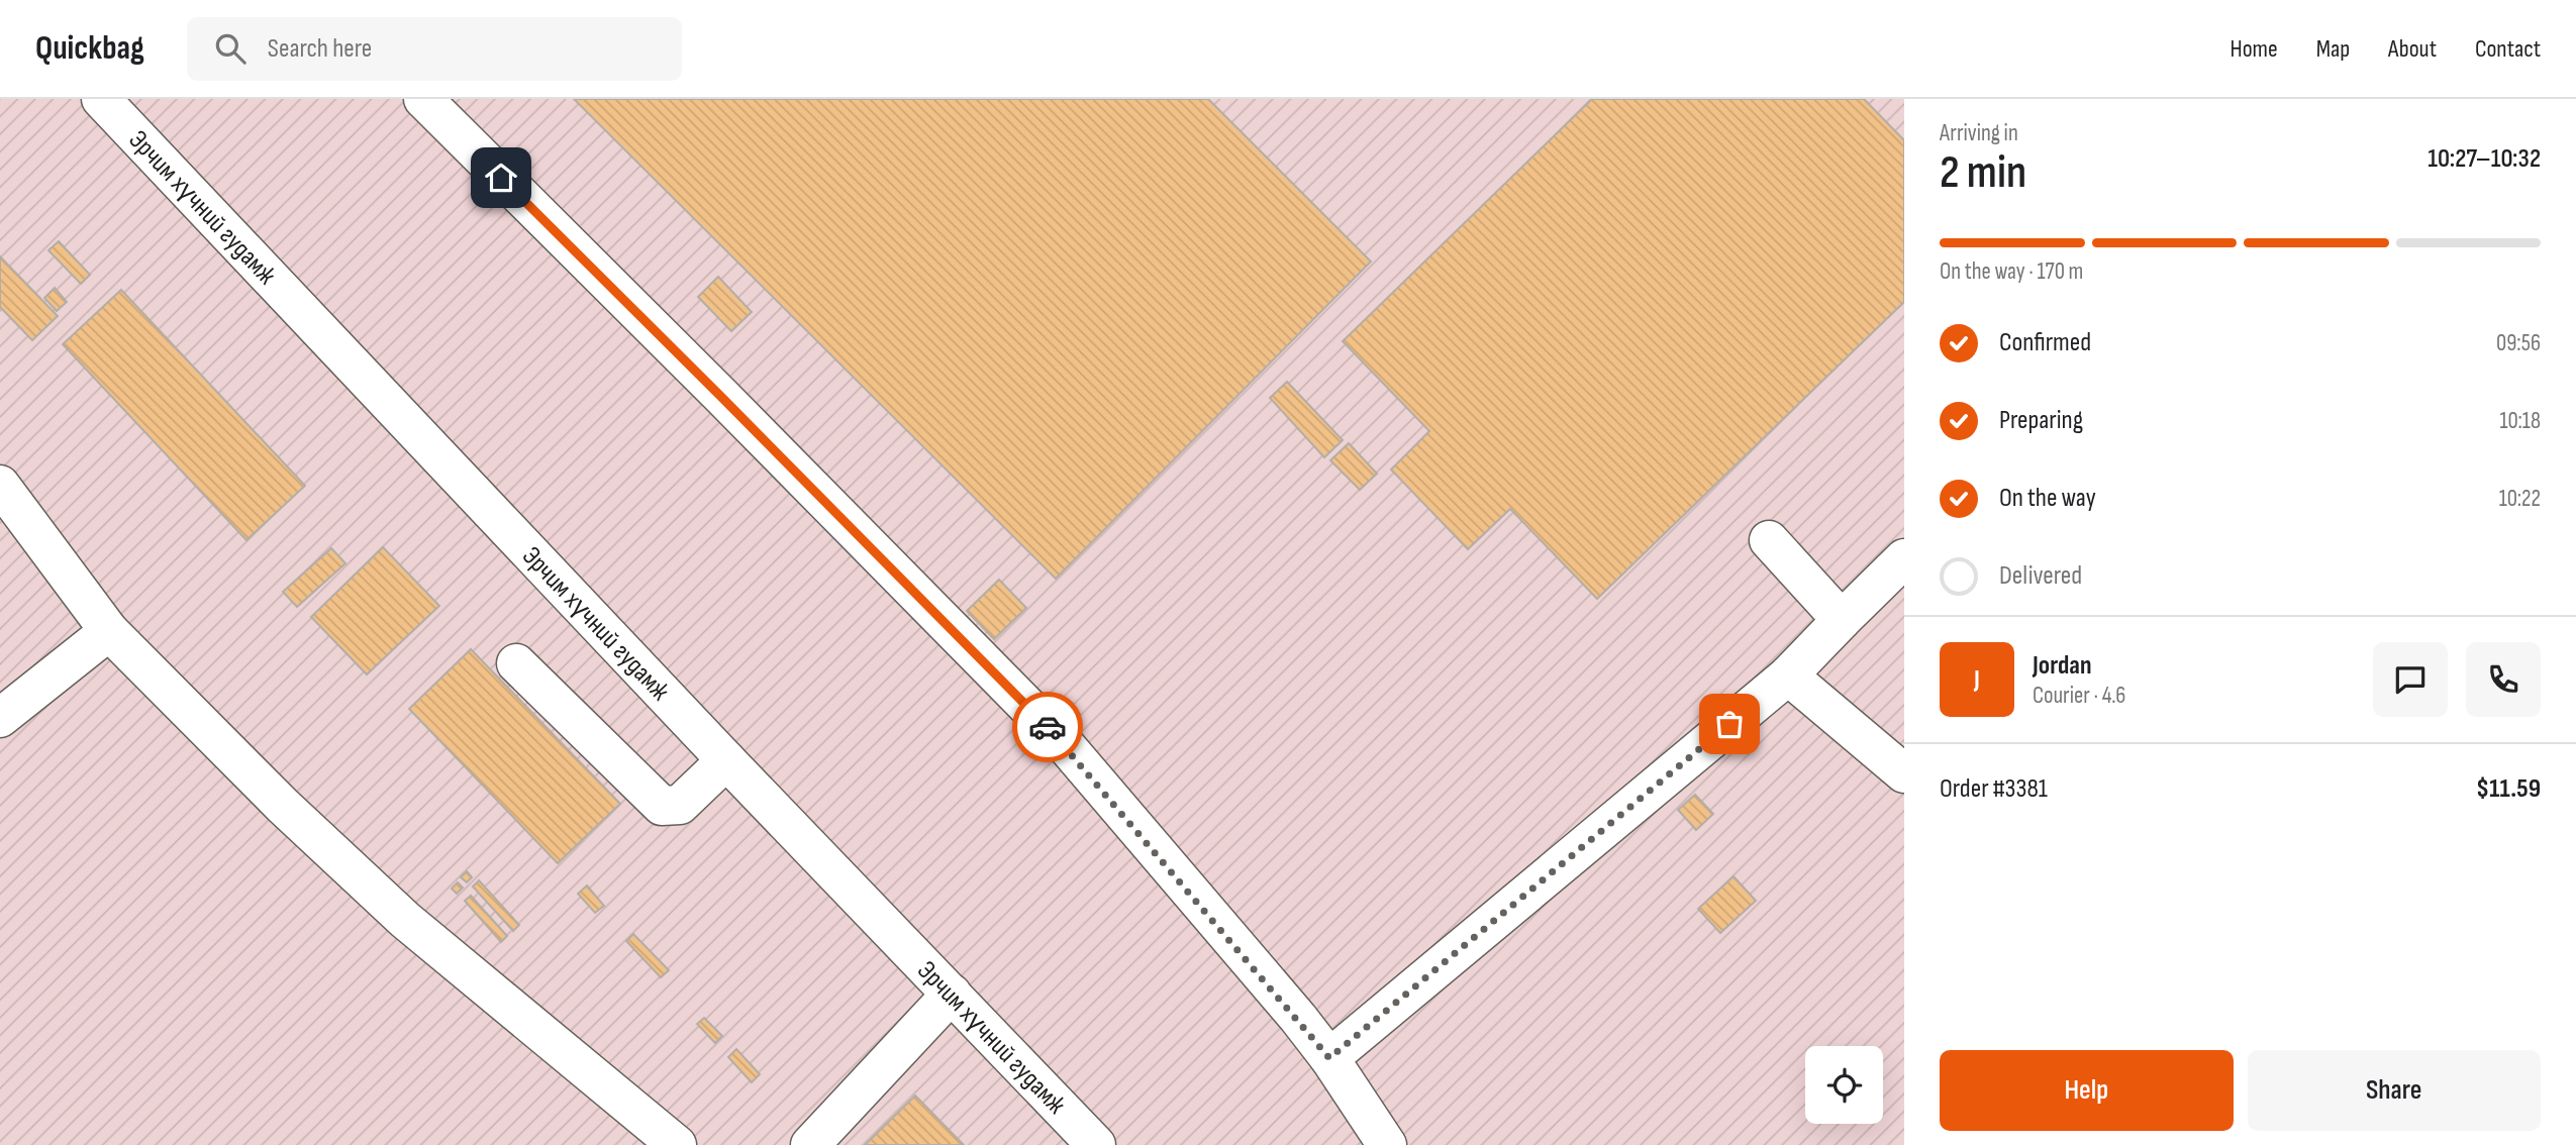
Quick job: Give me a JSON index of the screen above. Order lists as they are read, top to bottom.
{
  "streets": {
    "main road": ["Эрчим хүчний гудамж"]
  },
  "page": {
    "header": "Quickbag",
    "search": "Search here",
    "nav": [
      "Home",
      "Map",
      "About",
      "Contact"
    ],
    "heading": ["2 min", "Arriving in", "10:27–10:32"],
    "panel": [
      "Jordan",
      "Courier · 4.6",
      "Order #3381",
      "$11.59"
    ],
    "bar": "On the way · 170 m",
    "list": [
      ["Confirmed", "09:56"],
      ["Preparing", "10:18"],
      ["On the way", "10:22"],
      "Delivered"
    ],
    "round": "J",
    "buttons": ["Help", "Share"]
  }
}
